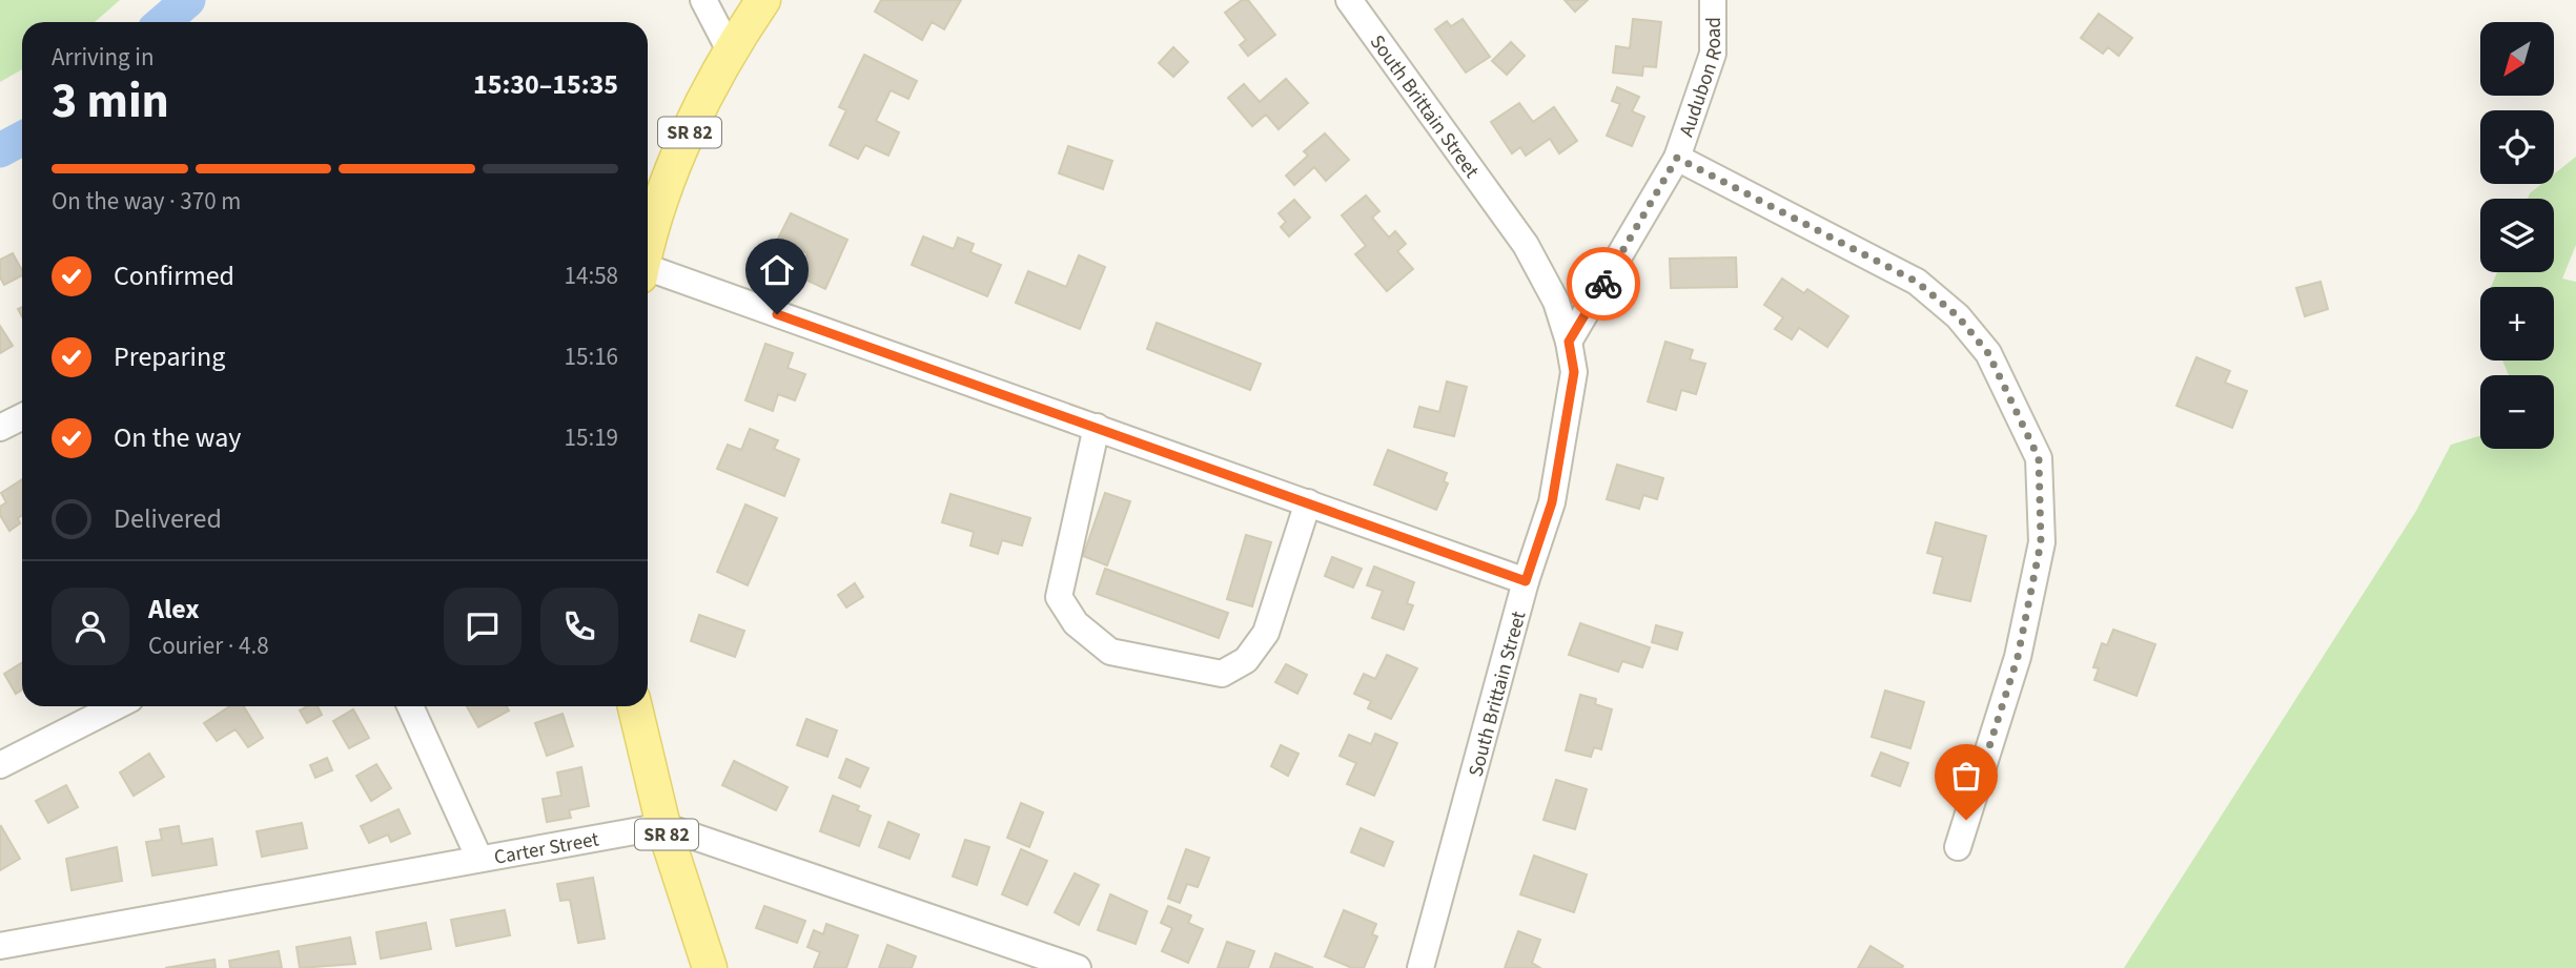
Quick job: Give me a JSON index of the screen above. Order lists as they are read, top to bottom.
{
  "streets": {
    "main road": ["SR 82"],
    "street": ["Audubon Road", "South Brittain Street", "Carter Street"]
  },
  "crossings": [
    ["Audubon Road", "South Brittain Street"],
    ["SR 82", "Carter Street"]
  ],
  "north": "bottom left",
  "page": {
    "map_buttons": ["+", "−"],
    "heading": ["3 min", "Arriving in", "15:30–15:35"],
    "panel": ["Alex", "Courier · 4.8"],
    "bar": "On the way · 370 m",
    "list": [
      ["Confirmed", "14:58"],
      ["Preparing", "15:16"],
      ["On the way", "15:19"],
      "Delivered"
    ]
  }
}
